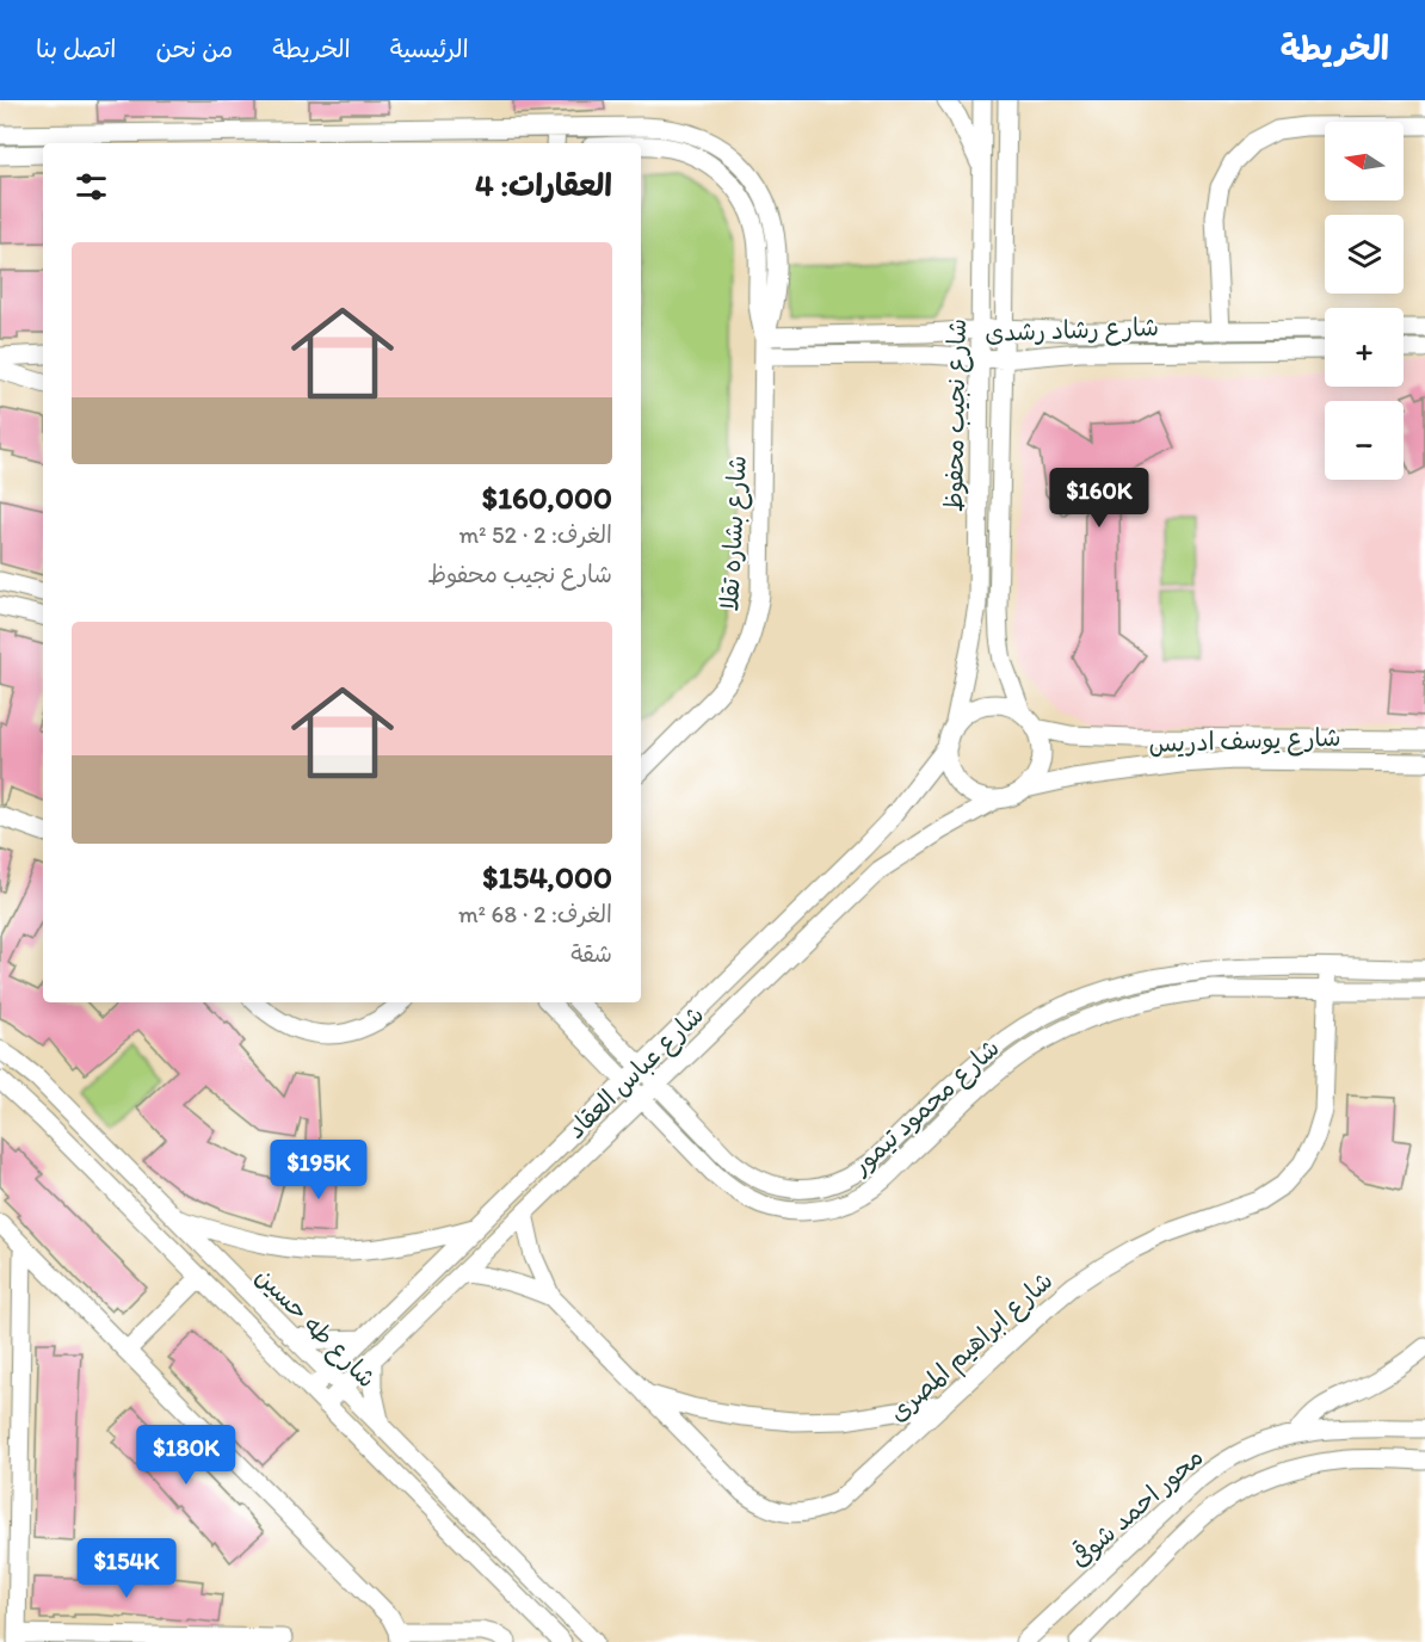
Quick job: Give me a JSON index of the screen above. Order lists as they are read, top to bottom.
{
  "streets": {
    "street": [
      "شارع رشاد رشدى",
      "شارع نجيب محفوظ",
      "شارع بشاره تقلا",
      "شارع يوسف ادريس",
      "شارع عباس العقاد",
      "شارع محمود تيمور",
      "شارع طه حسين",
      "شارع ابراهيم المصرى",
      "محور احمد شوقى"
    ]
  },
  "crossings": [
    ["شارع رشاد رشدى", "شارع نجيب محفوظ"],
    ["شارع رشاد رشدى", "شارع بشاره تقلا"],
    ["شارع نجيب محفوظ", "شارع يوسف ادريس"],
    ["شارع نجيب محفوظ", "شارع عباس العقاد"],
    ["شارع يوسف ادريس", "شارع عباس العقاد"],
    ["شارع عباس العقاد", "شارع محمود تيمور"],
    ["شارع عباس العقاد", "شارع طه حسين"],
    ["شارع عباس العقاد", "شارع ابراهيم المصرى"],
    ["شارع محمود تيمور", "شارع ابراهيم المصرى"]
  ],
  "north": "left",
  "page": {
    "header": "الخريطة",
    "nav": [
      "الرئيسية",
      "الخريطة",
      "من نحن",
      "اتصل بنا"
    ],
    "map_buttons": ["+", "−"],
    "heading": "العقارات: 4",
    "list": [
      {
        "name": "$160,000",
        "note": "الغرف: 2 · 52 m² · شارع نجيب محفوظ"
      },
      {
        "name": "$154,000",
        "note": "الغرف: 2 · 68 m² · شقة"
      }
    ],
    "price": [
      "$160K",
      "$195K",
      "$180K",
      "$154K"
    ]
  }
}
